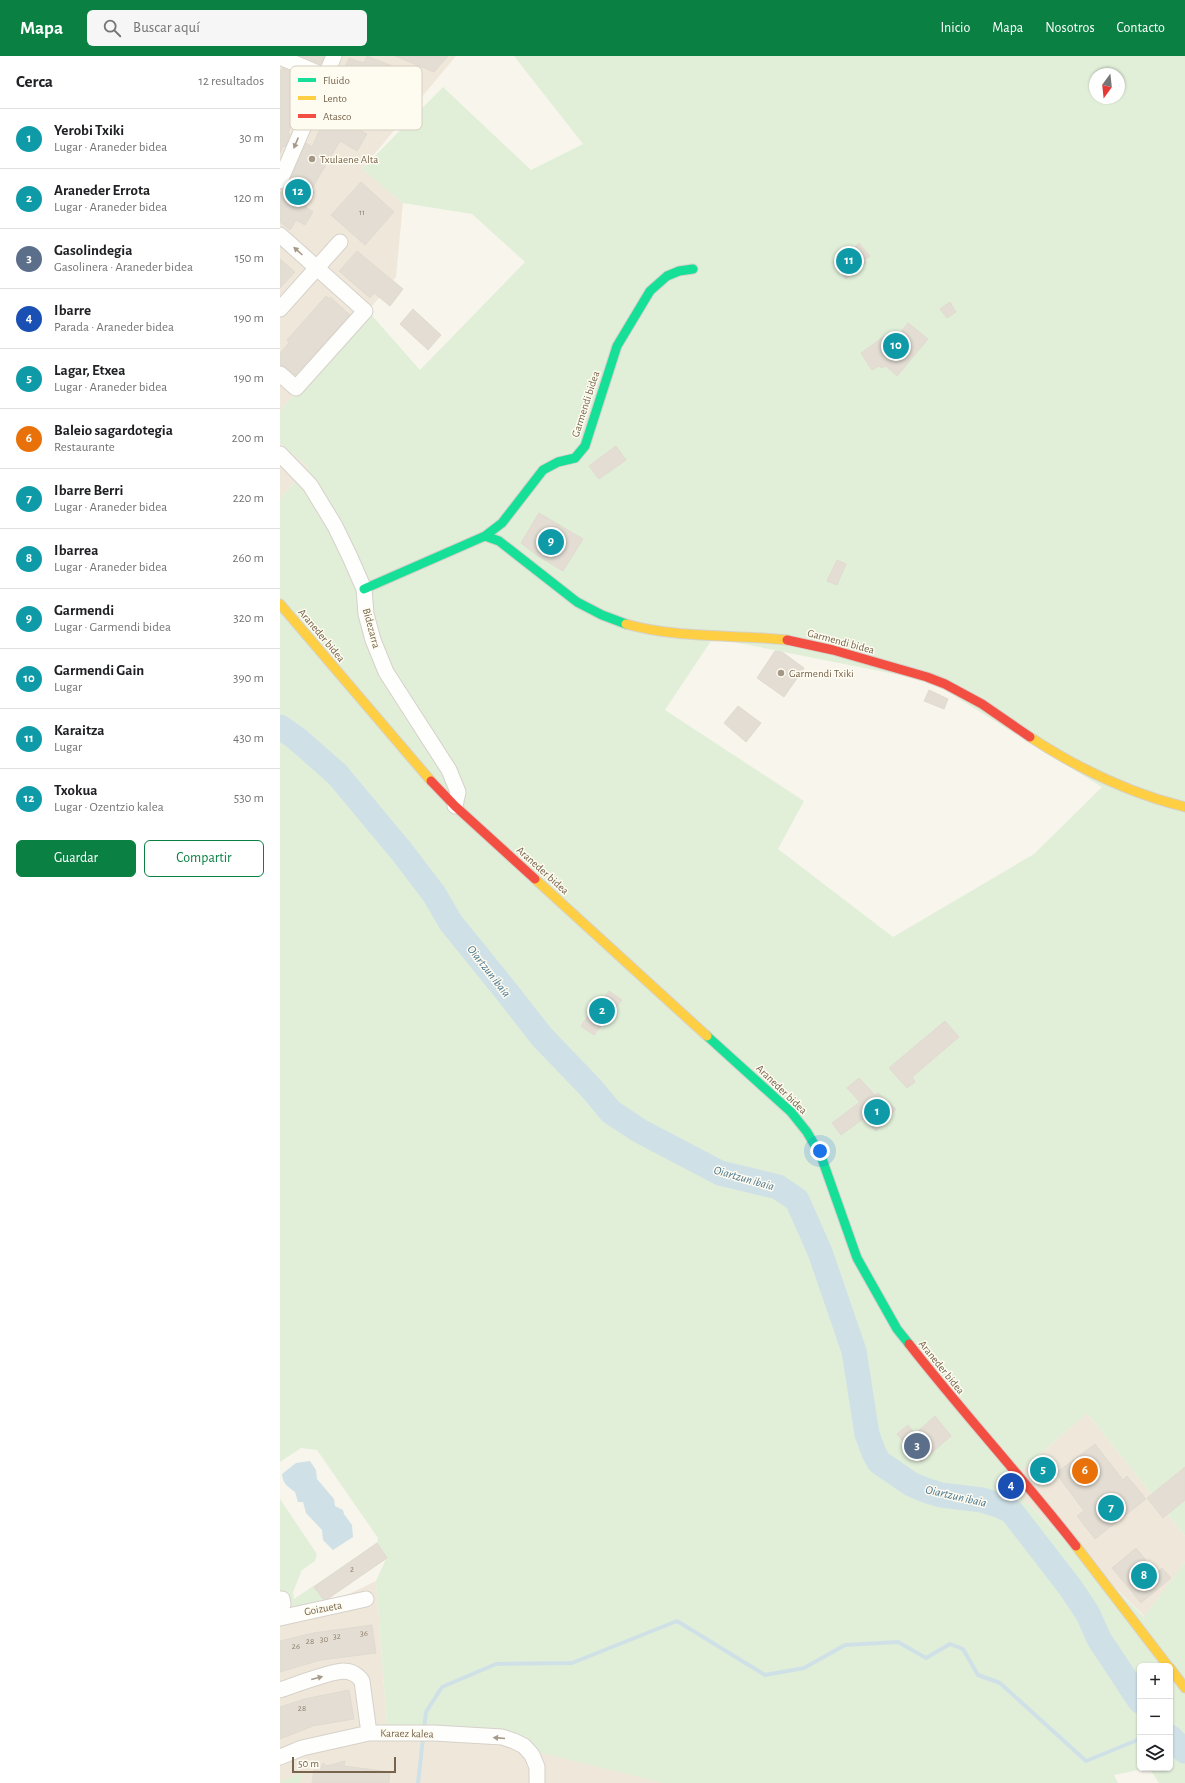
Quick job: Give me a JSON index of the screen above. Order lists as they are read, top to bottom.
{
  "streets": {
    "street": [
      "Garmendi bidea",
      "Bidezarra",
      "Araneder bidea",
      "Goizueta",
      "Karaez kalea"
    ]
  },
  "crossings": [
    ["Garmendi bidea", "Bidezarra"],
    ["Bidezarra", "Araneder bidea"]
  ],
  "one_way": ["Karaez kalea"],
  "water": ["Oiartzun ibaia"],
  "places": ["Txulaene Alta", "Garmendi Txiki"],
  "house_numbers": [
    "11",
    "2",
    "36",
    "32",
    "30",
    "28",
    "26",
    "28"
  ],
  "legend": ["Fluido", "Lento", "Atasco"],
  "scale_bar": "50 m",
  "north": "bottom",
  "page": {
    "header": "Mapa",
    "search": "Buscar aquí",
    "nav": [
      "Inicio",
      "Mapa",
      "Nosotros",
      "Contacto"
    ],
    "heading": ["Cerca", "12 resultados"],
    "list": [
      {
        "mark": "1",
        "name": "Yerobi Txiki",
        "note": "Lugar · Araneder bidea",
        "value": "30 m"
      },
      {
        "mark": "2",
        "name": "Araneder Errota",
        "note": "Lugar · Araneder bidea",
        "value": "120 m"
      },
      {
        "mark": "3",
        "name": "Gasolindegia",
        "note": "Gasolinera · Araneder bidea",
        "value": "150 m"
      },
      {
        "mark": "4",
        "name": "Ibarre",
        "note": "Parada · Araneder bidea",
        "value": "190 m"
      },
      {
        "mark": "5",
        "name": "Lagar, Etxea",
        "note": "Lugar · Araneder bidea",
        "value": "190 m"
      },
      {
        "mark": "6",
        "name": "Baleio sagardotegia",
        "note": "Restaurante",
        "value": "200 m"
      },
      {
        "mark": "7",
        "name": "Ibarre Berri",
        "note": "Lugar · Araneder bidea",
        "value": "220 m"
      },
      {
        "mark": "8",
        "name": "Ibarrea",
        "note": "Lugar · Araneder bidea",
        "value": "260 m"
      },
      {
        "mark": "9",
        "name": "Garmendi",
        "note": "Lugar · Garmendi bidea",
        "value": "320 m"
      },
      {
        "mark": "10",
        "name": "Garmendi Gain",
        "note": "Lugar",
        "value": "390 m"
      },
      {
        "mark": "11",
        "name": "Karaitza",
        "note": "Lugar",
        "value": "430 m"
      },
      {
        "mark": "12",
        "name": "Txokua",
        "note": "Lugar · Ozentzio kalea",
        "value": "530 m"
      }
    ],
    "pins": [
      "12",
      "11",
      "10",
      "9",
      "2",
      "1",
      "3",
      "5",
      "6",
      "4",
      "7",
      "8"
    ],
    "buttons": ["Guardar", "Compartir"],
    "map_buttons": ["+", "−"],
    "scale": "50 m"
  }
}
